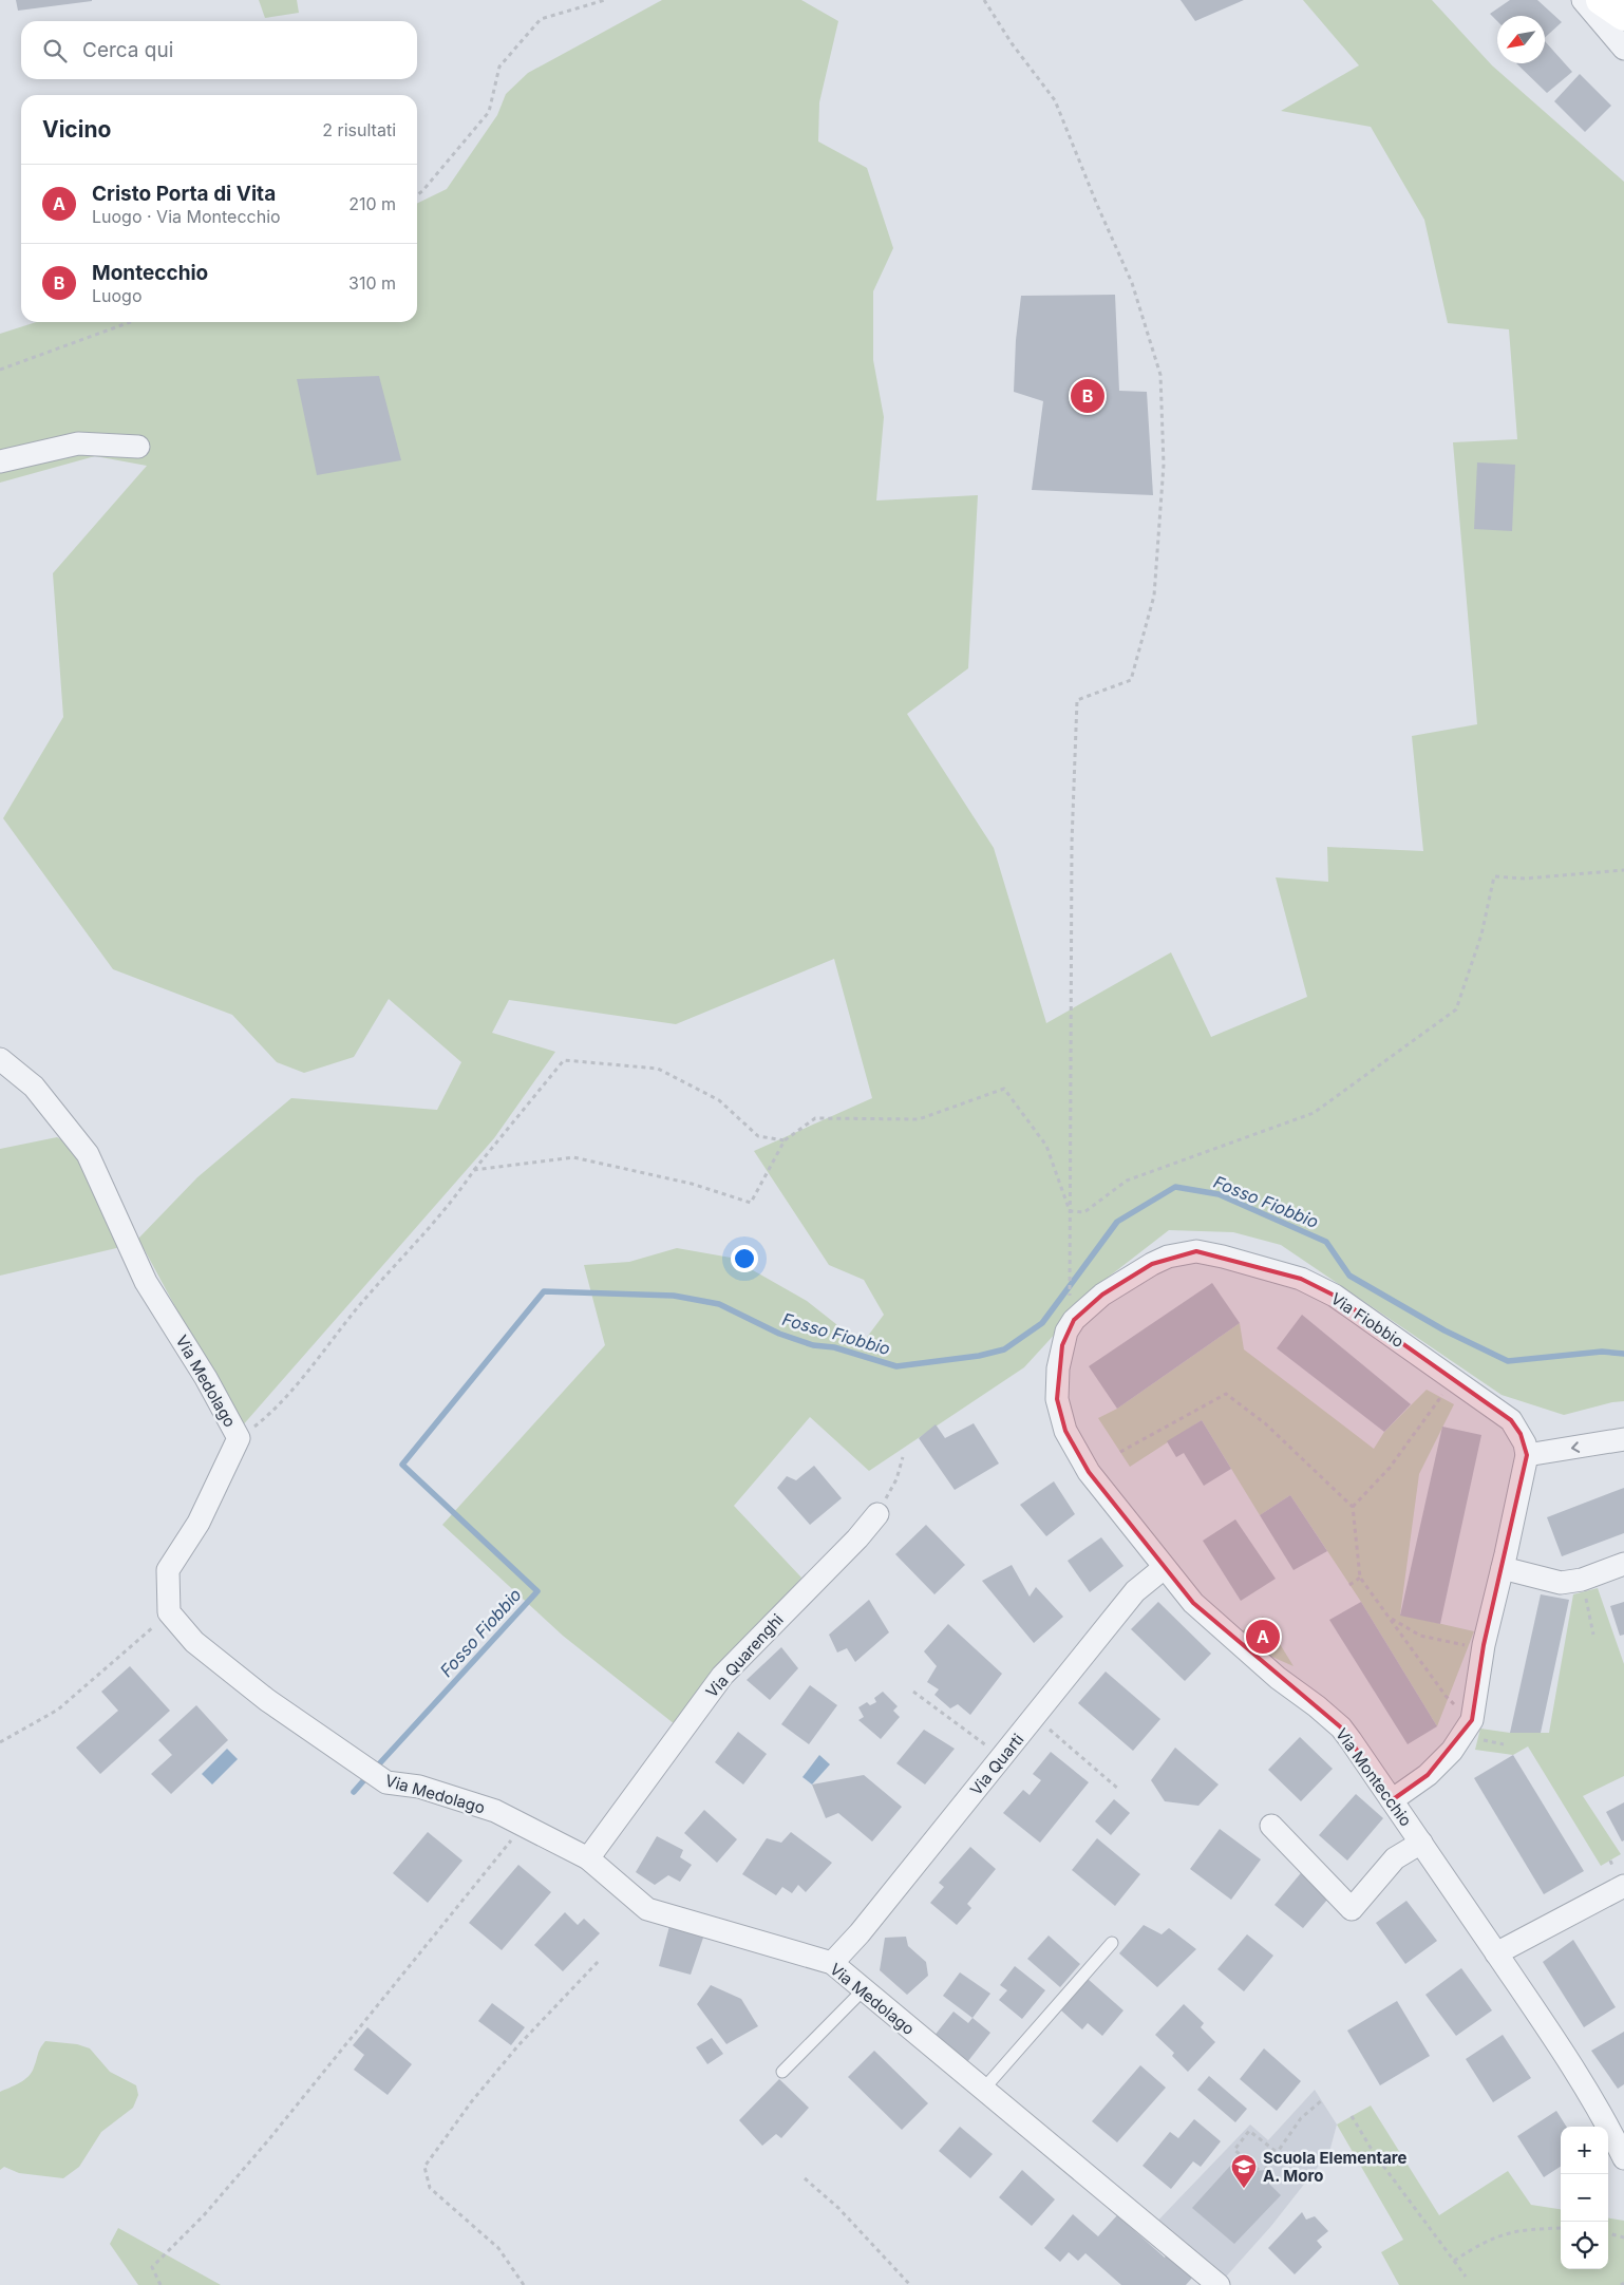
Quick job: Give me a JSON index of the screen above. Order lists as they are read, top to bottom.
{
  "streets": {
    "street": [
      "Via Fiobbio",
      "Via Medolago",
      "Via Quarenghi",
      "Via Quarti",
      "Via Montecchio"
    ]
  },
  "crossings": [
    ["Via Fiobbio", "Via Montecchio"],
    ["Via Medolago", "Via Quarenghi"],
    ["Via Medolago", "Via Quarti"],
    ["Via Quarti", "Via Montecchio"]
  ],
  "water": ["Fosso Fiobbio"],
  "places": {
    "school or university": ["Scuola Elementare A. Moro"]
  },
  "north": "bottom left",
  "page": {
    "search": "Cerca qui",
    "heading": ["Vicino", "2 risultati"],
    "list": [
      {
        "mark": "A",
        "name": "Cristo Porta di Vita",
        "note": "Luogo · Via Montecchio",
        "value": "210 m"
      },
      {
        "mark": "B",
        "name": "Montecchio",
        "note": "Luogo",
        "value": "310 m"
      }
    ],
    "pins": ["B", "A"],
    "map_buttons": ["+", "−"]
  }
}
